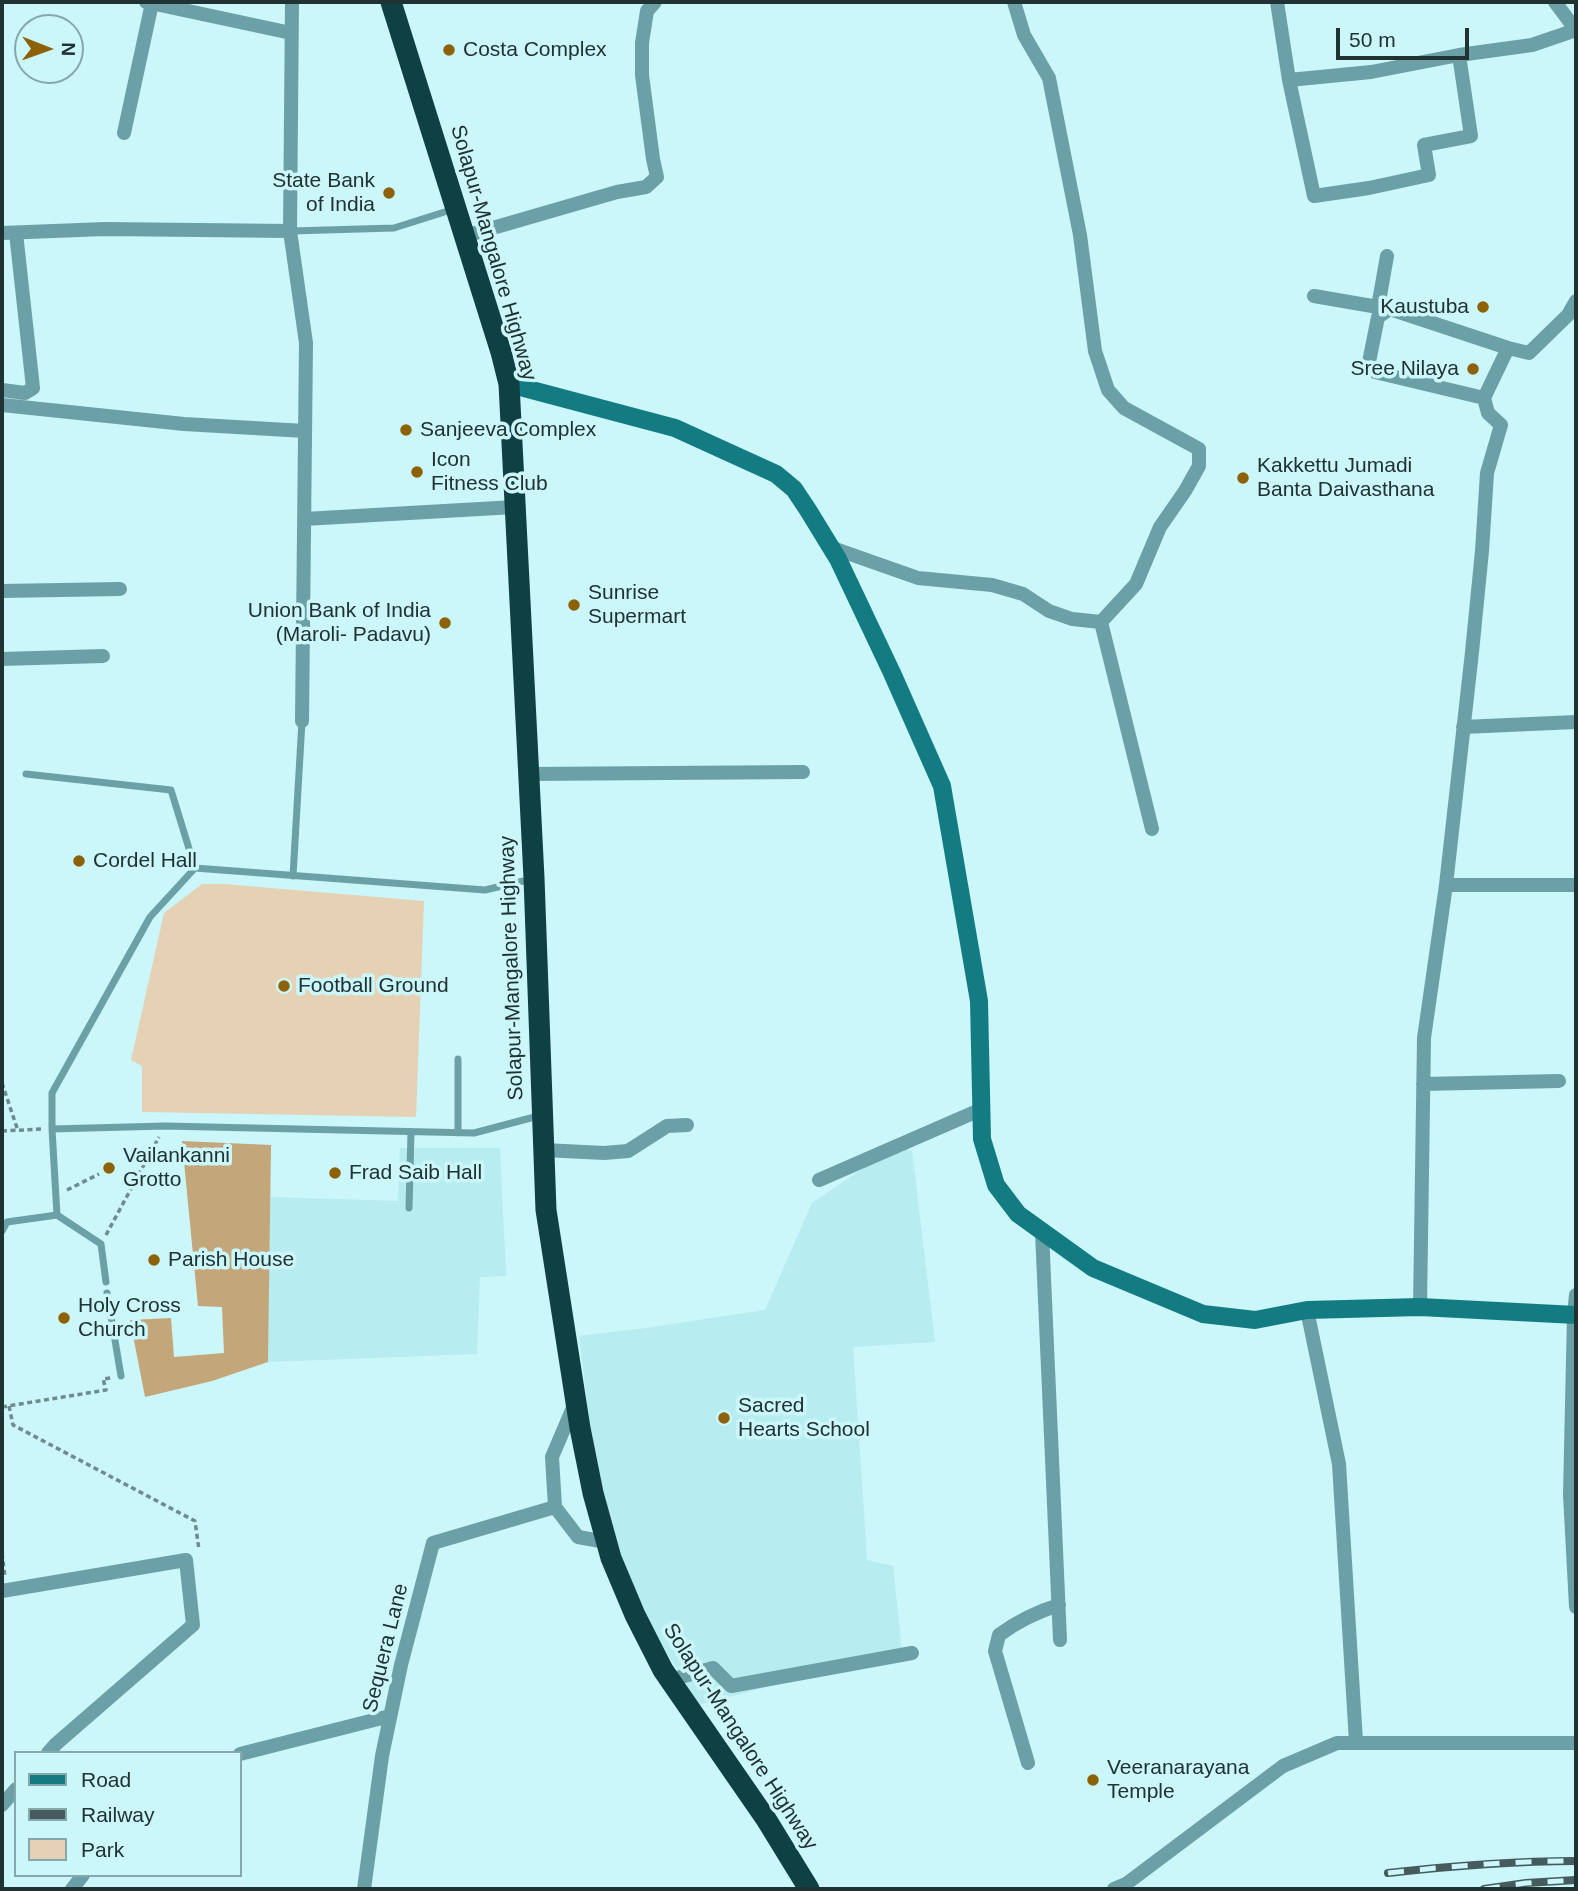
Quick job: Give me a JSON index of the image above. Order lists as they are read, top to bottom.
{
  "streets": {
    "highway": ["Solapur-Mangalore Highway"],
    "street": ["Sequera Lane"]
  },
  "places": [
    "Costa Complex",
    "State Bank of India",
    "Kaustuba",
    "Sree Nilaya",
    "Sanjeeva Complex",
    "Icon Fitness Club",
    "Kakkettu Jumadi Banta Daivasthana",
    "Sunrise Supermart",
    "Union Bank of India (Maroli- Padavu)",
    "Cordel Hall",
    "Football Ground",
    "Vailankanni Grotto",
    "Frad Saib Hall",
    "Parish House",
    "Holy Cross Church",
    "Sacred Hearts School",
    "Veeranarayana Temple"
  ],
  "legend": ["Road", "Railway", "Park"],
  "scale_bar": "50 m",
  "north": "right"
}
